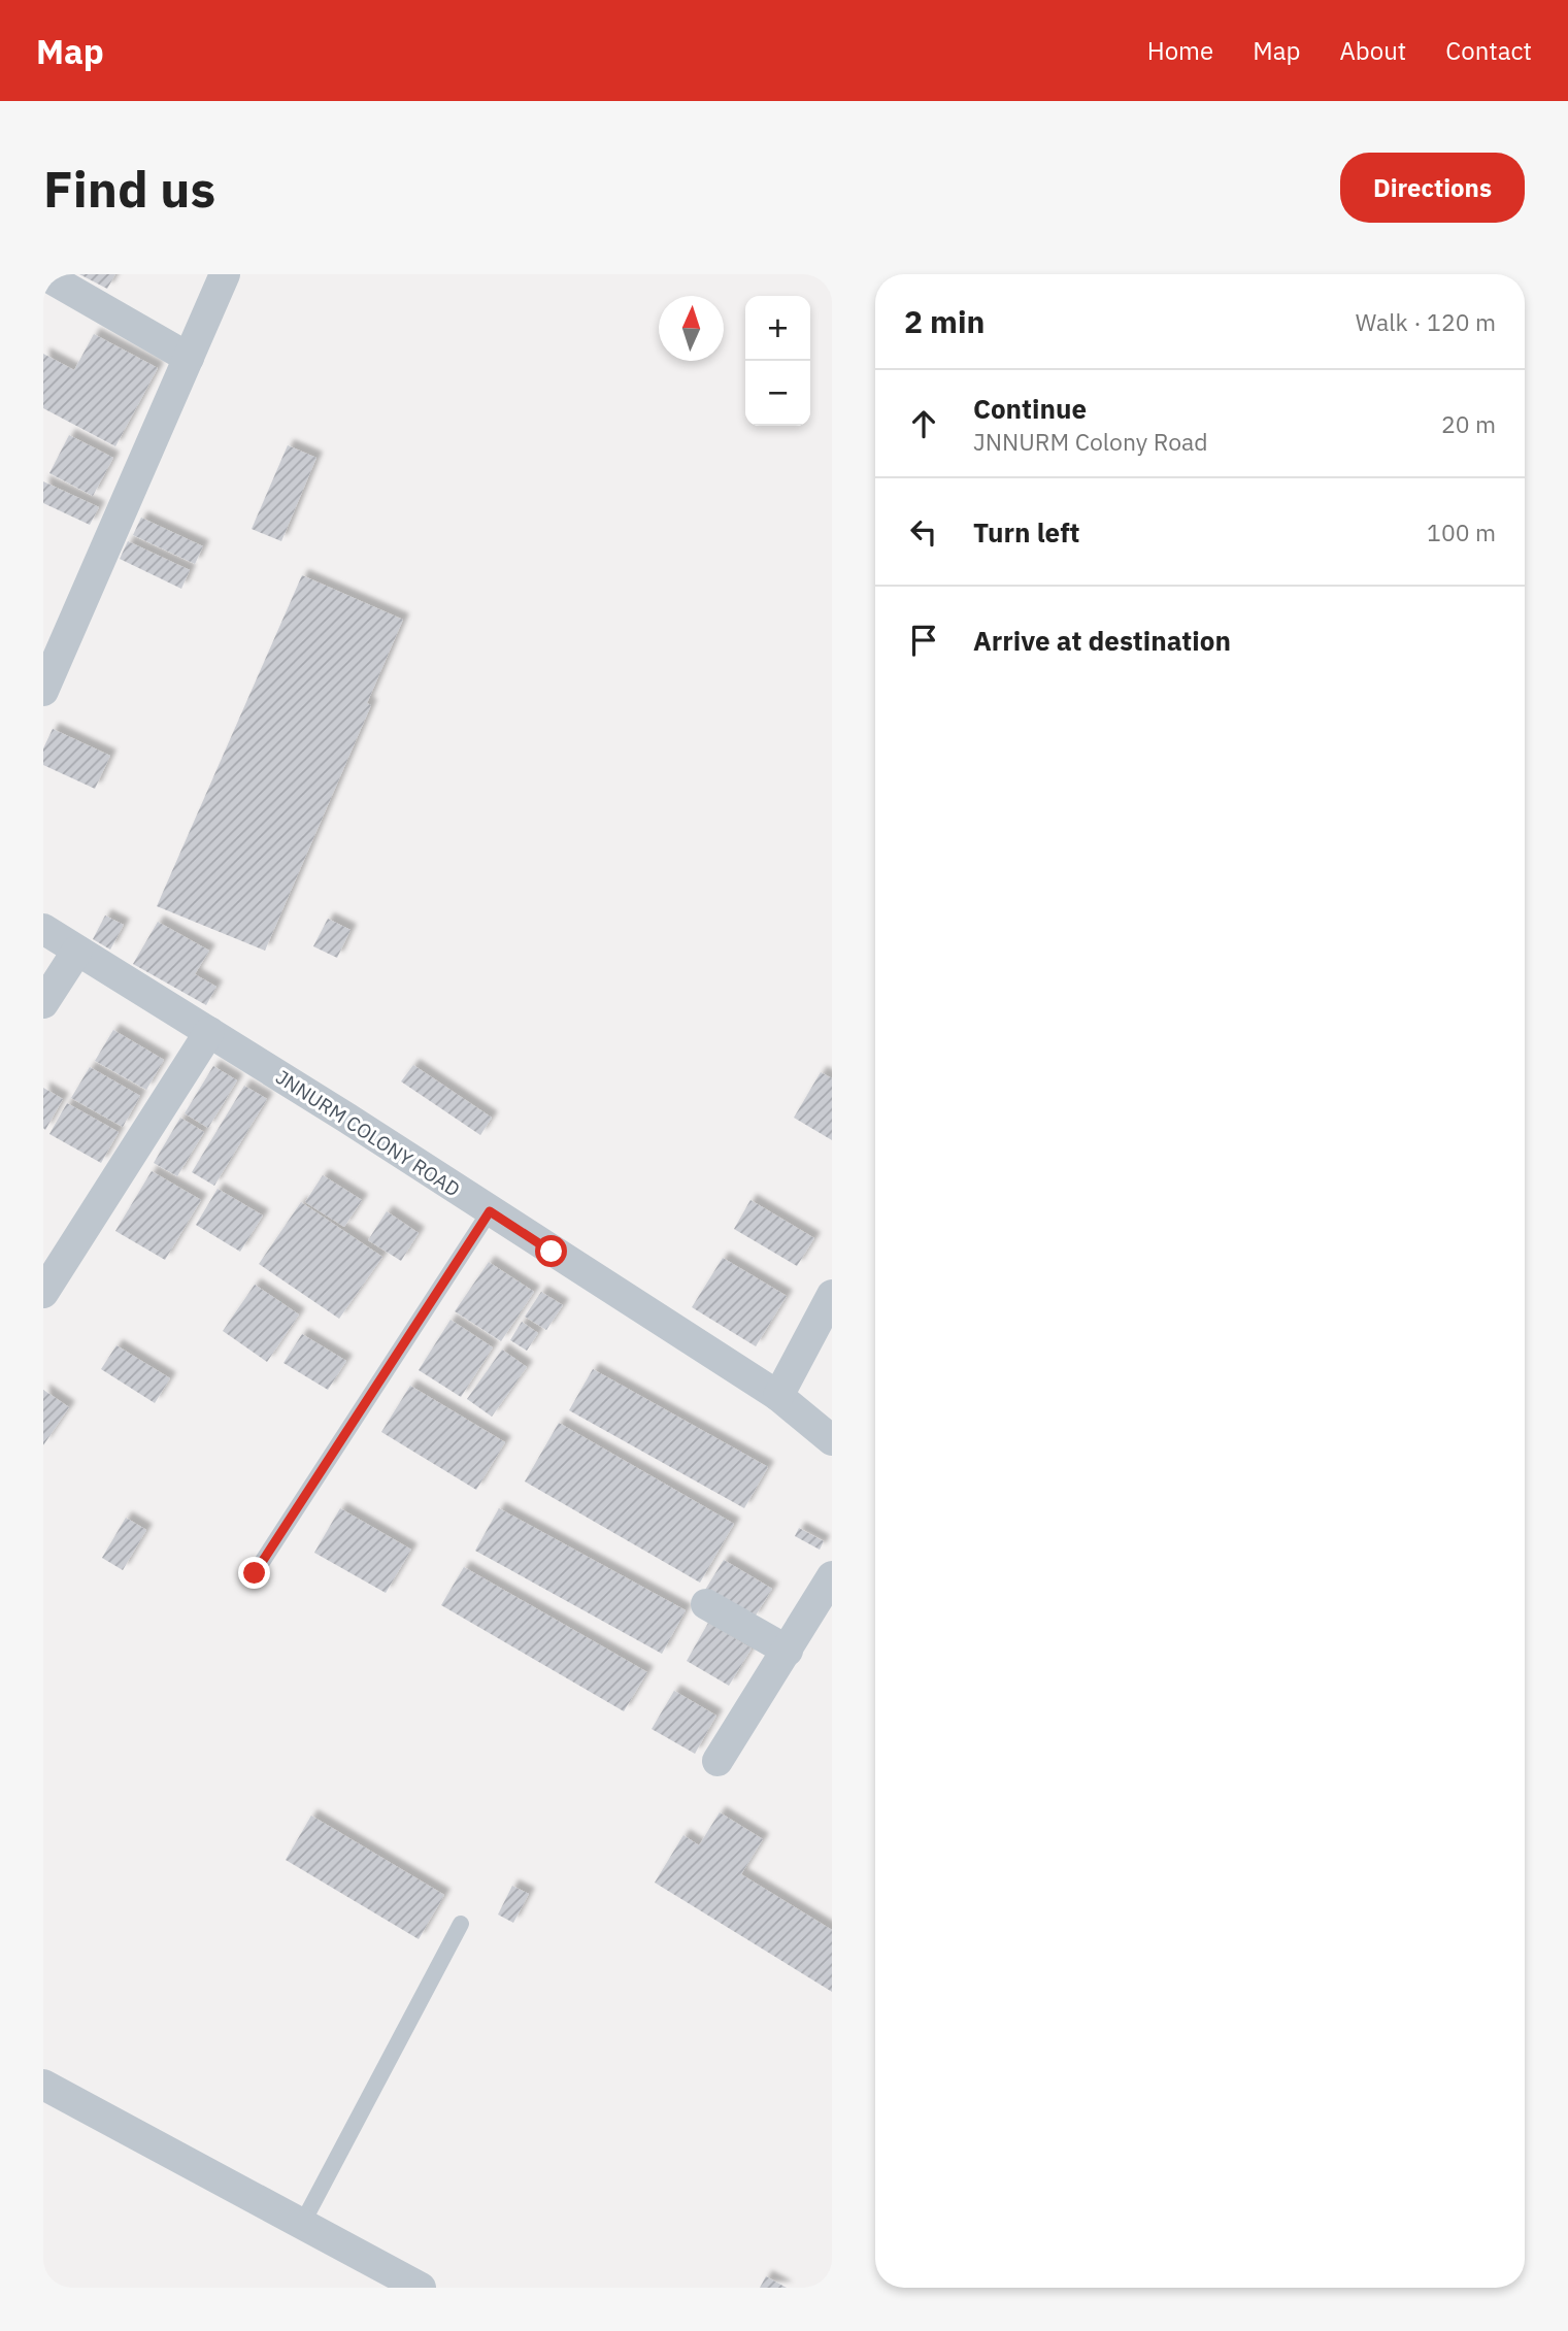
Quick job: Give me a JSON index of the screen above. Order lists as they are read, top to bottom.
{
  "streets": {
    "street": ["JNNURM COLONY ROAD"]
  },
  "north": "top",
  "page": {
    "header": "Map",
    "nav": [
      "Home",
      "Map",
      "About",
      "Contact"
    ],
    "buttons": "Directions",
    "title": "Find us",
    "heading": ["2 min", "Walk · 120 m"],
    "map_buttons": ["+", "−"],
    "list": [
      ["Continue", "JNNURM Colony Road", "20 m"],
      ["Turn left", "100 m"],
      "Arrive at destination"
    ]
  }
}
